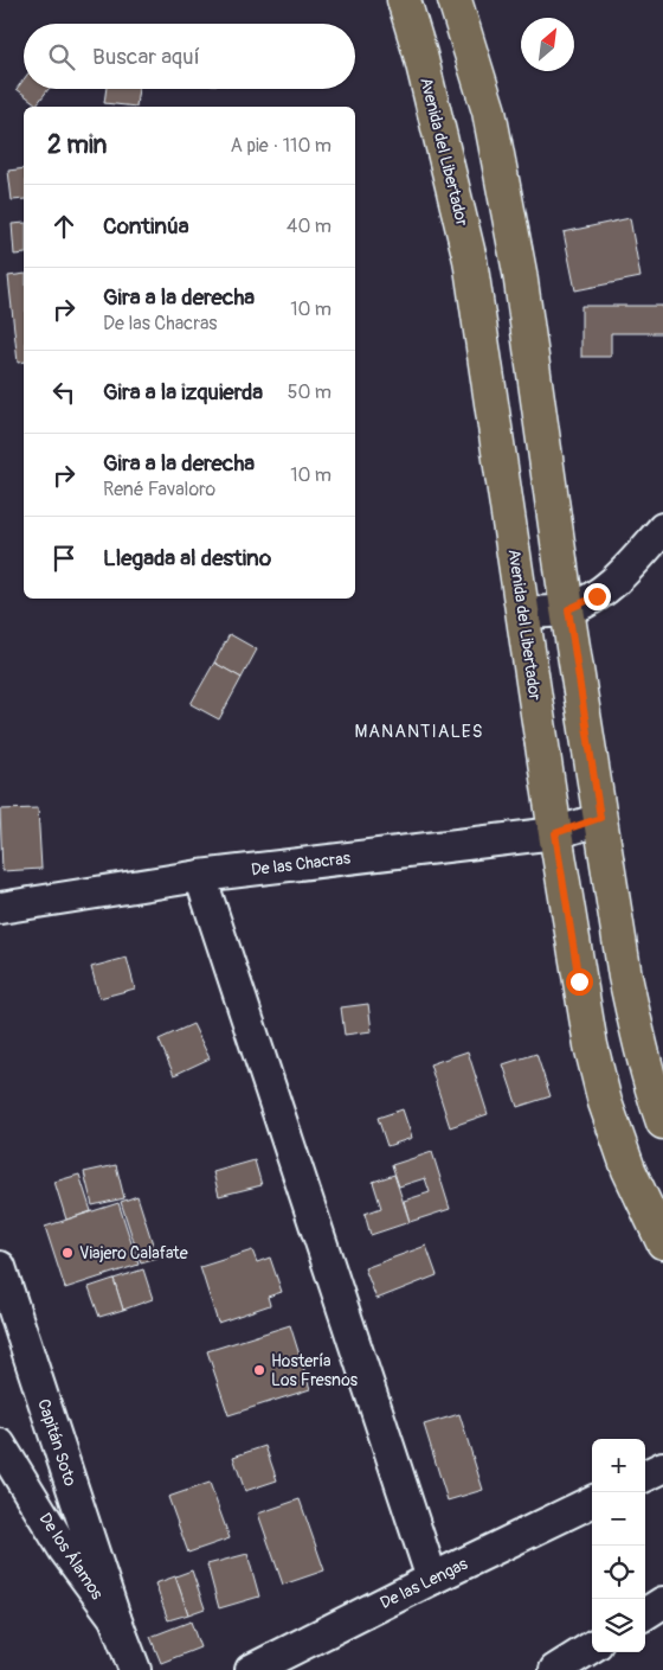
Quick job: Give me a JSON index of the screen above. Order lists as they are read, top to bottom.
{
  "streets": {
    "main road": ["Avenida del Libertador"],
    "street": [
      "De las Chacras",
      "Capitán Soto",
      "De los Álamos",
      "De las Lengas"
    ]
  },
  "crossings": [
    ["Avenida del Libertador", "De las Chacras"],
    ["Capitán Soto", "De los Álamos"]
  ],
  "districts": ["MANANTIALES"],
  "places": ["Viajero Calafate", "Hostería Los Fresnos"],
  "north": "top right",
  "page": {
    "search": "Buscar aquí",
    "heading": ["2 min", "A pie · 110 m"],
    "list": [
      ["Continúa", "40 m"],
      ["Gira a la derecha", "De las Chacras", "10 m"],
      ["Gira a la izquierda", "50 m"],
      ["Gira a la derecha", "René Favaloro", "10 m"],
      "Llegada al destino"
    ],
    "map_buttons": ["+", "−"]
  }
}
